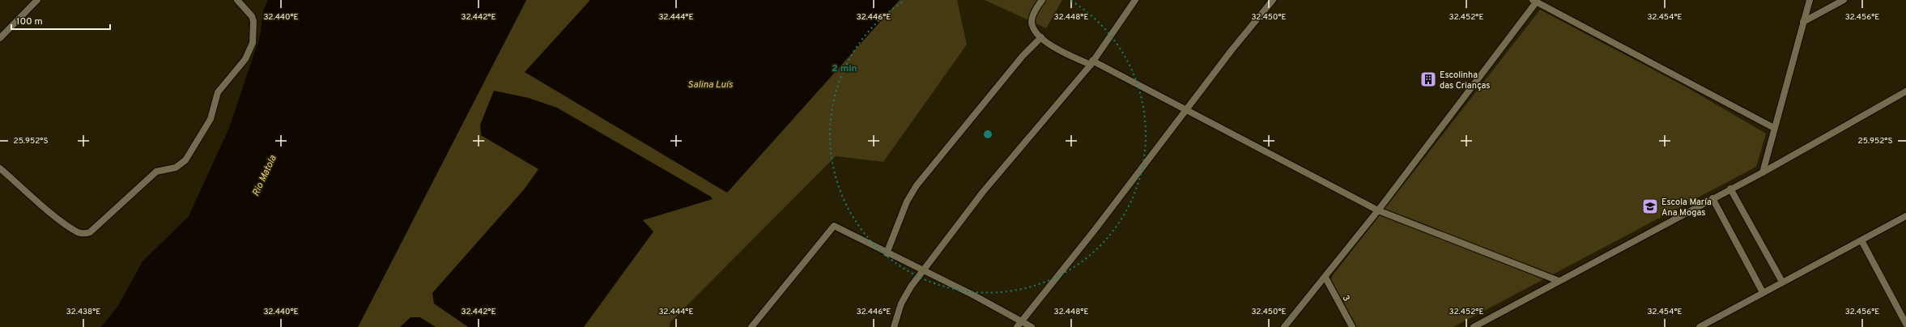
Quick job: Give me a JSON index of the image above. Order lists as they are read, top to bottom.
{
  "streets": {
    "street": ["3"]
  },
  "water": ["Salina Luís", "Rio Matola"],
  "places": {
    "building": ["Escolinha das Crianças"],
    "school or university": ["Escola María Ana Mogas"]
  },
  "scale_bar": "100 m",
  "coordinates": [
    "32.440°E",
    "32.442°E",
    "32.444°E",
    "32.446°E",
    "32.448°E",
    "32.450°E",
    "32.452°E",
    "32.454°E",
    "32.456°E",
    "25.952°S",
    "32.438°E"
  ],
  "rings": ["2 min"]
}
